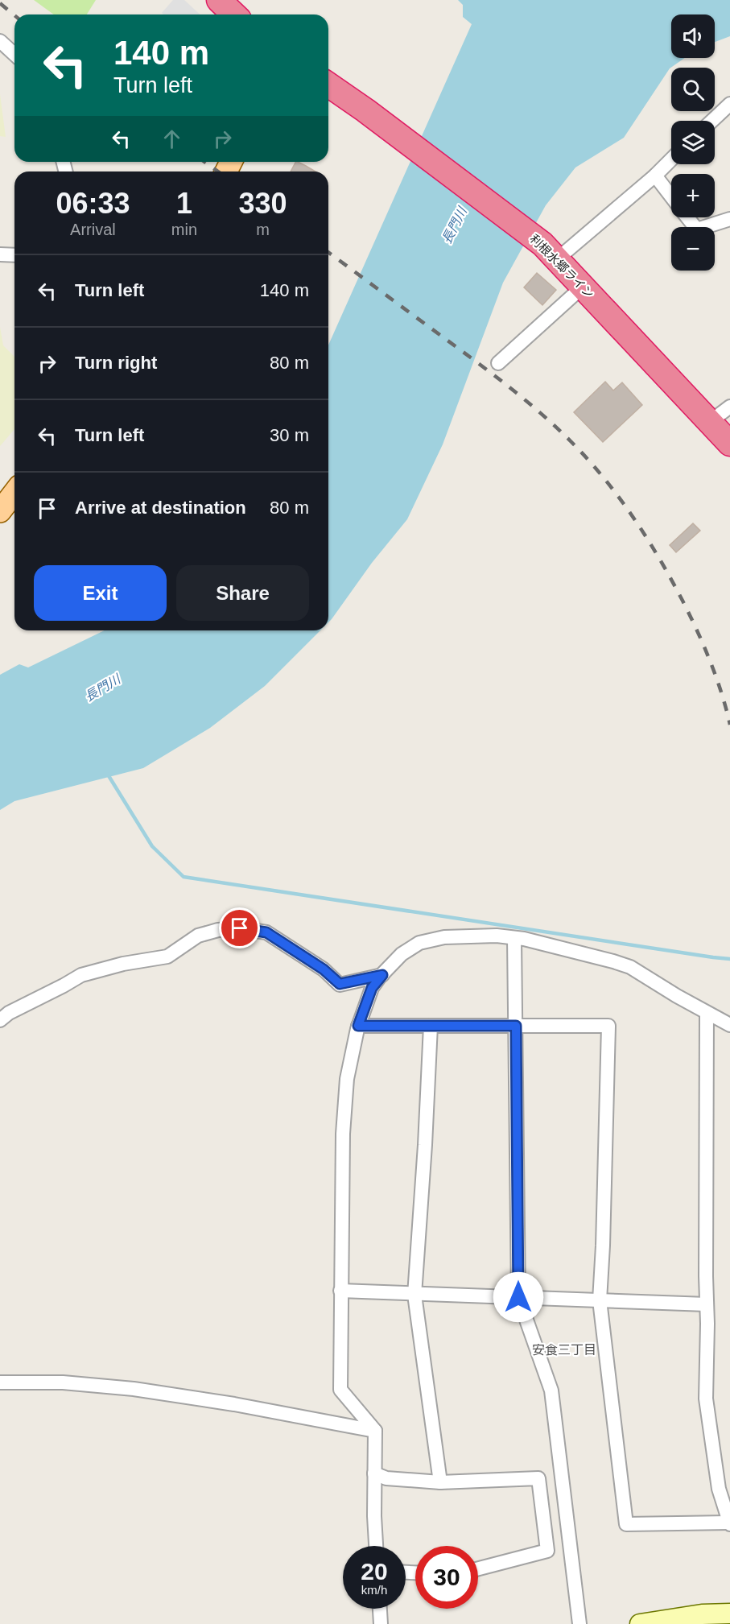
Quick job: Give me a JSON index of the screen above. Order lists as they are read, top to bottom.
{
  "streets": {
    "highway": ["利根水郷ライン"]
  },
  "districts": ["安食三丁目"],
  "water": ["長門川"],
  "page": {
    "map_buttons": ["+", "−"],
    "turn": ["140 m", "Turn left"],
    "eta": [
      "06:33",
      "Arrival",
      "1",
      "min",
      "330",
      "m"
    ],
    "list": [
      {
        "name": "Turn left",
        "value": "140 m"
      },
      {
        "name": "Turn right",
        "value": "80 m"
      },
      {
        "name": "Turn left",
        "value": "30 m"
      },
      {
        "name": "Arrive at destination",
        "value": "80 m"
      }
    ],
    "buttons": ["Exit", "Share"],
    "speed": "20 km/h",
    "limit": "30"
  }
}
